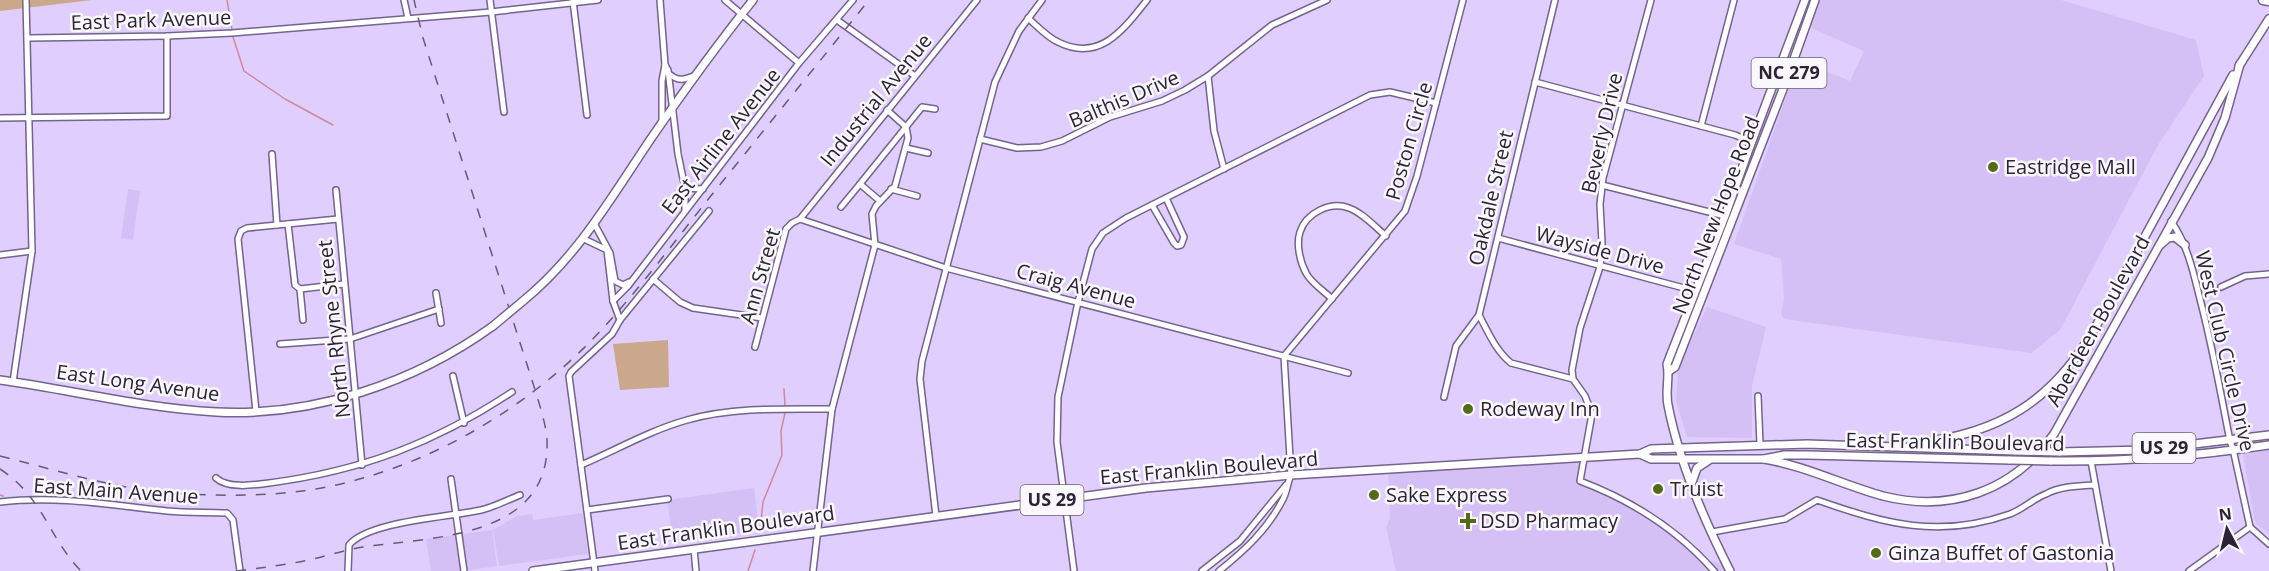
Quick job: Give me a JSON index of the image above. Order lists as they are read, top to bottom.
{
  "streets": {
    "main road": [
      "NC 279",
      "North New Hope Road",
      "Aberdeen Boulevard",
      "East Long Avenue",
      "East Franklin Boulevard",
      "US 29"
    ],
    "street": [
      "East Park Avenue",
      "Balthis Drive",
      "Industrial Avenue",
      "Beverly Drive",
      "East Airline Avenue",
      "Poston Circle",
      "Oakdale Street",
      "Wayside Drive",
      "Ann Street",
      "Craig Avenue",
      "North Rhyne Street",
      "West Club Circle Drive",
      "East Main Avenue"
    ]
  },
  "crossings": [
    ["NC 279", "North New Hope Road"],
    ["NC 279", "East Franklin Boulevard"],
    ["Industrial Avenue", "Ann Street"],
    ["Industrial Avenue", "Craig Avenue"],
    ["Beverly Drive", "Wayside Drive"],
    ["Poston Circle", "Craig Avenue"],
    ["Oakdale Street", "Wayside Drive"],
    ["North New Hope Road", "Wayside Drive"],
    ["North New Hope Road", "East Franklin Boulevard"],
    ["Ann Street", "Craig Avenue"],
    ["Aberdeen Boulevard", "West Club Circle Drive"],
    ["Aberdeen Boulevard", "East Franklin Boulevard"],
    ["North Rhyne Street", "East Long Avenue"],
    ["West Club Circle Drive", "East Franklin Boulevard"]
  ],
  "places": {
    "other": [
      "Eastridge Mall",
      "Rodeway Inn",
      "Truist",
      "Sake Express",
      "Ginza Buffet of Gastonia"
    ],
    "health": ["DSD Pharmacy"]
  },
  "north": "top"
}
